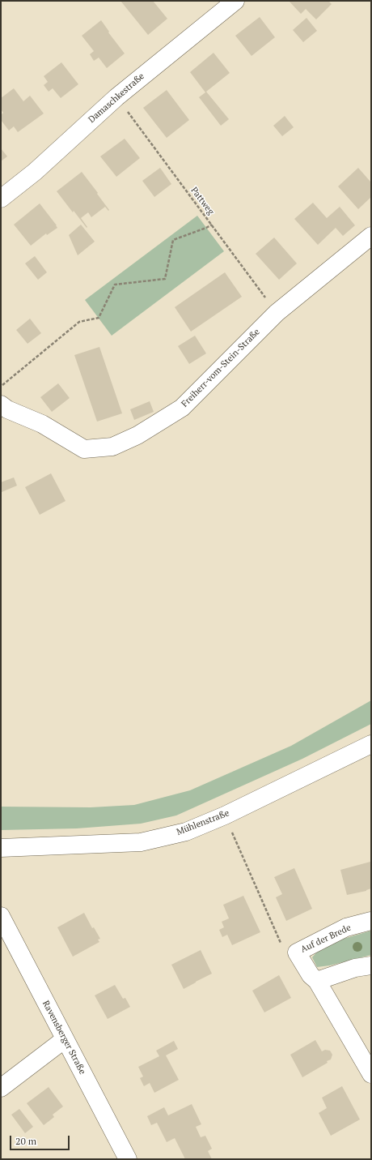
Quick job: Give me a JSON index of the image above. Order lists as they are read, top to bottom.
{
  "streets": {
    "street": [
      "Damaschkestraße",
      "Freiherr-vom-Stein-Straße",
      "Mühlenstraße",
      "Auf der Brede",
      "Ravensberger Straße"
    ],
    "path": ["Pattweg"]
  },
  "crossings": [
    ["Damaschkestraße", "Pattweg"],
    ["Pattweg", "Freiherr-vom-Stein-Straße"]
  ],
  "scale_bar": "20 m"
}
